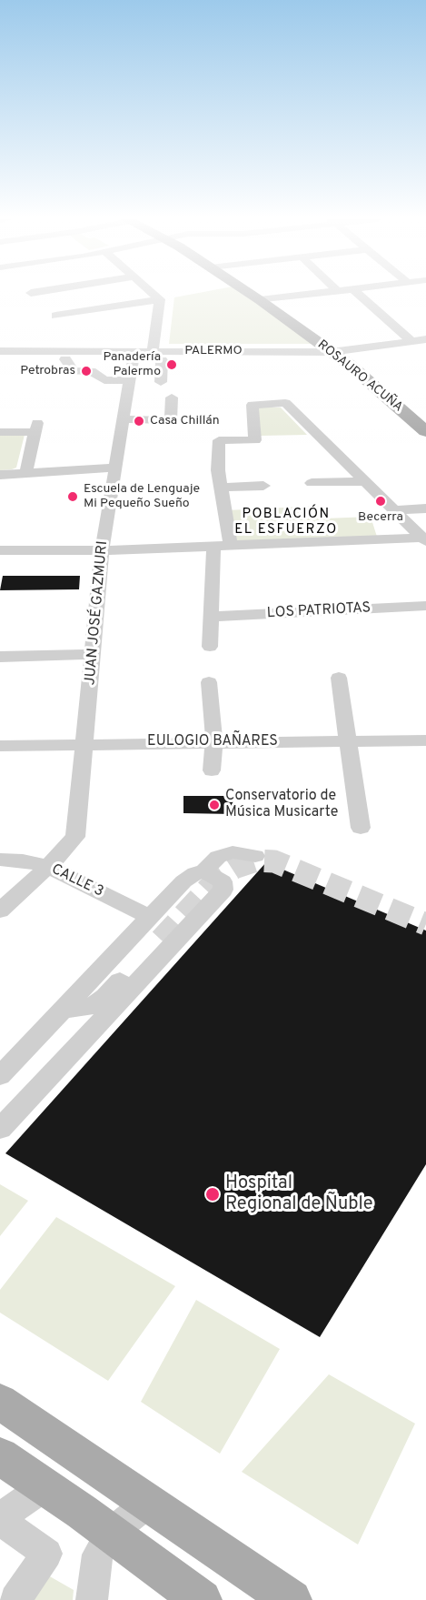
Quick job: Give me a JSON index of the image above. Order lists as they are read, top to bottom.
{
  "streets": {
    "main road": ["ROSAURO ACUÑA"],
    "street": [
      "PALERMO",
      "LOS PATRIOTAS",
      "JUAN JOSÉ GAZMURI",
      "EULOGIO BAÑARES",
      "CALLE 3"
    ]
  },
  "crossings": [
    ["PALERMO", "ROSAURO ACUÑA"],
    ["PALERMO", "JUAN JOSÉ GAZMURI"],
    ["JUAN JOSÉ GAZMURI", "EULOGIO BAÑARES"],
    ["JUAN JOSÉ GAZMURI", "CALLE 3"]
  ],
  "districts": ["POBLACIÓN EL ESFUERZO"],
  "places": [
    "Panadería Palermo",
    "Petrobras",
    "Casa Chillán",
    "Escuela de Lenguaje Mi Pequeño Sueño",
    "Becerra",
    "Conservatorio de Música Musicarte",
    "Hospital Regional de Ñuble"
  ]
}
